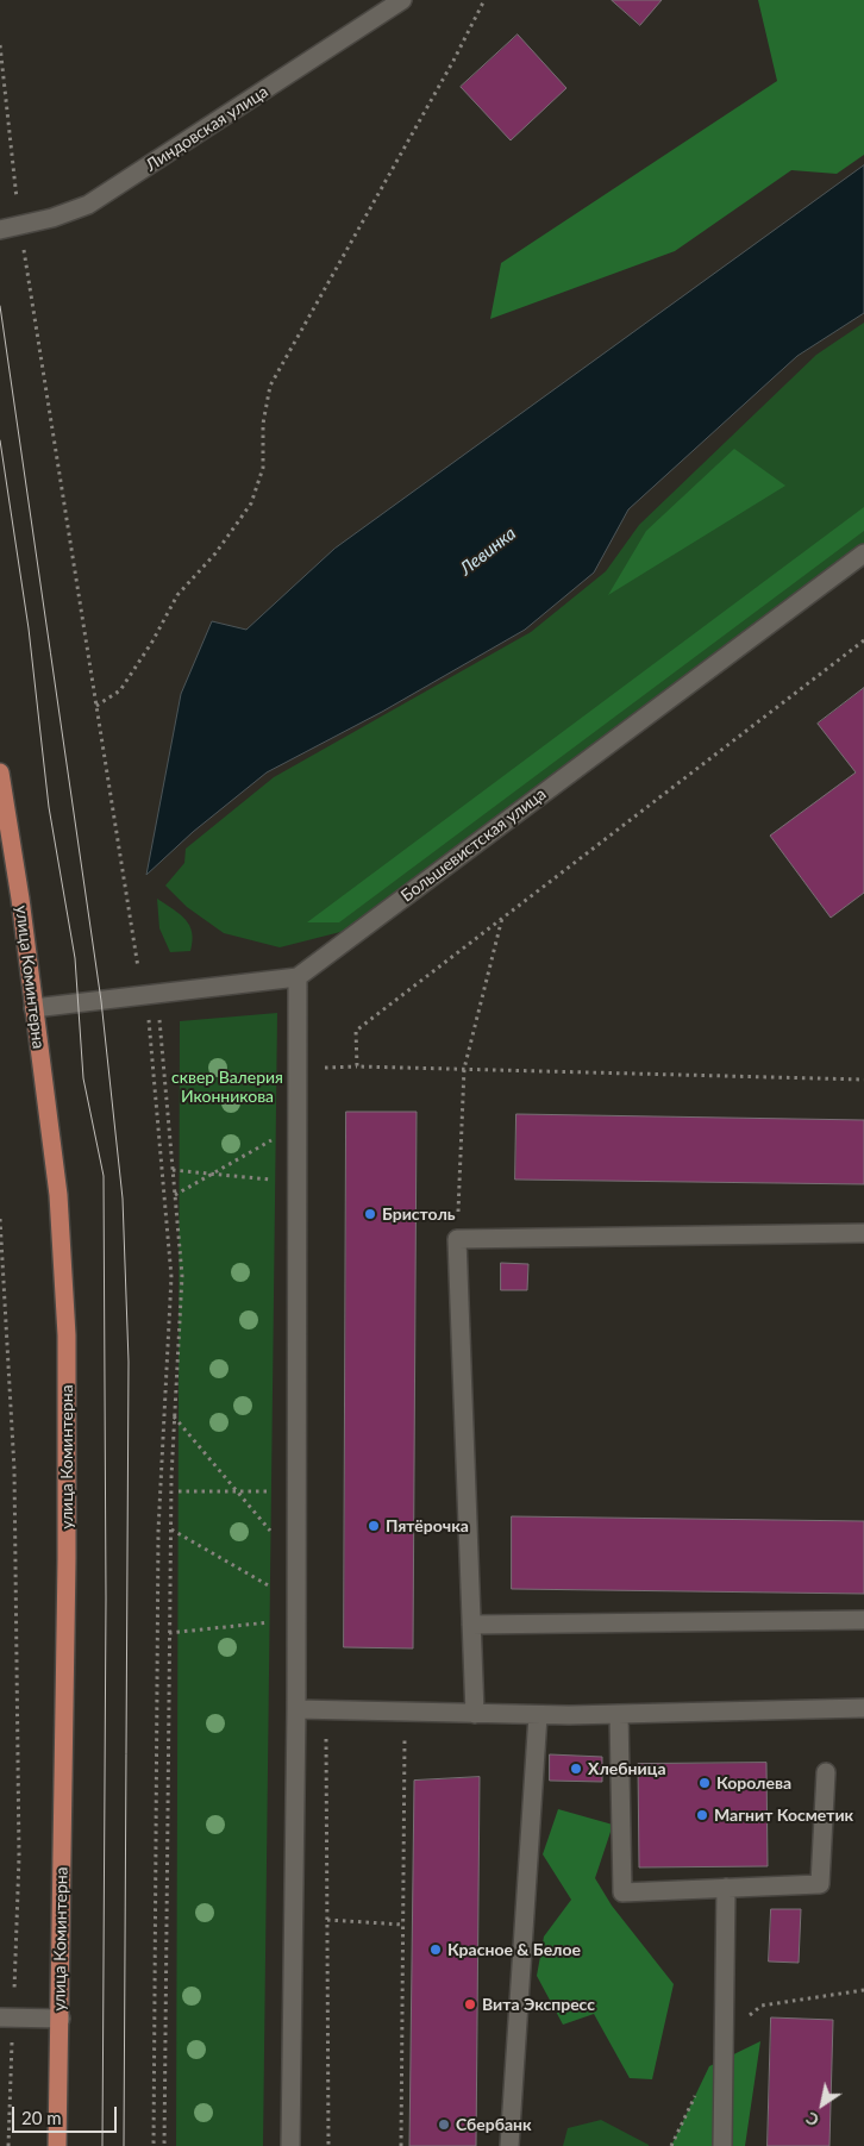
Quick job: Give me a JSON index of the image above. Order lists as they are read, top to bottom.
{
  "streets": {
    "main road": ["улица Коминтерна"],
    "street": ["Линдовская улица", "Большевистская улица"]
  },
  "crossings": [
    ["Большевистская улица", "улица Коминтерна"]
  ],
  "water": ["Левинка"],
  "parks": ["сквер Валерия Иконникова"],
  "places": [
    "Бристоль",
    "Пятёрочка",
    "Хлебница",
    "Королева",
    "Магнит Косметик",
    "Красное & Белое",
    "Вита Экспресс",
    "Сбербанк"
  ],
  "scale_bar": "20 m",
  "north": "bottom left"
}
